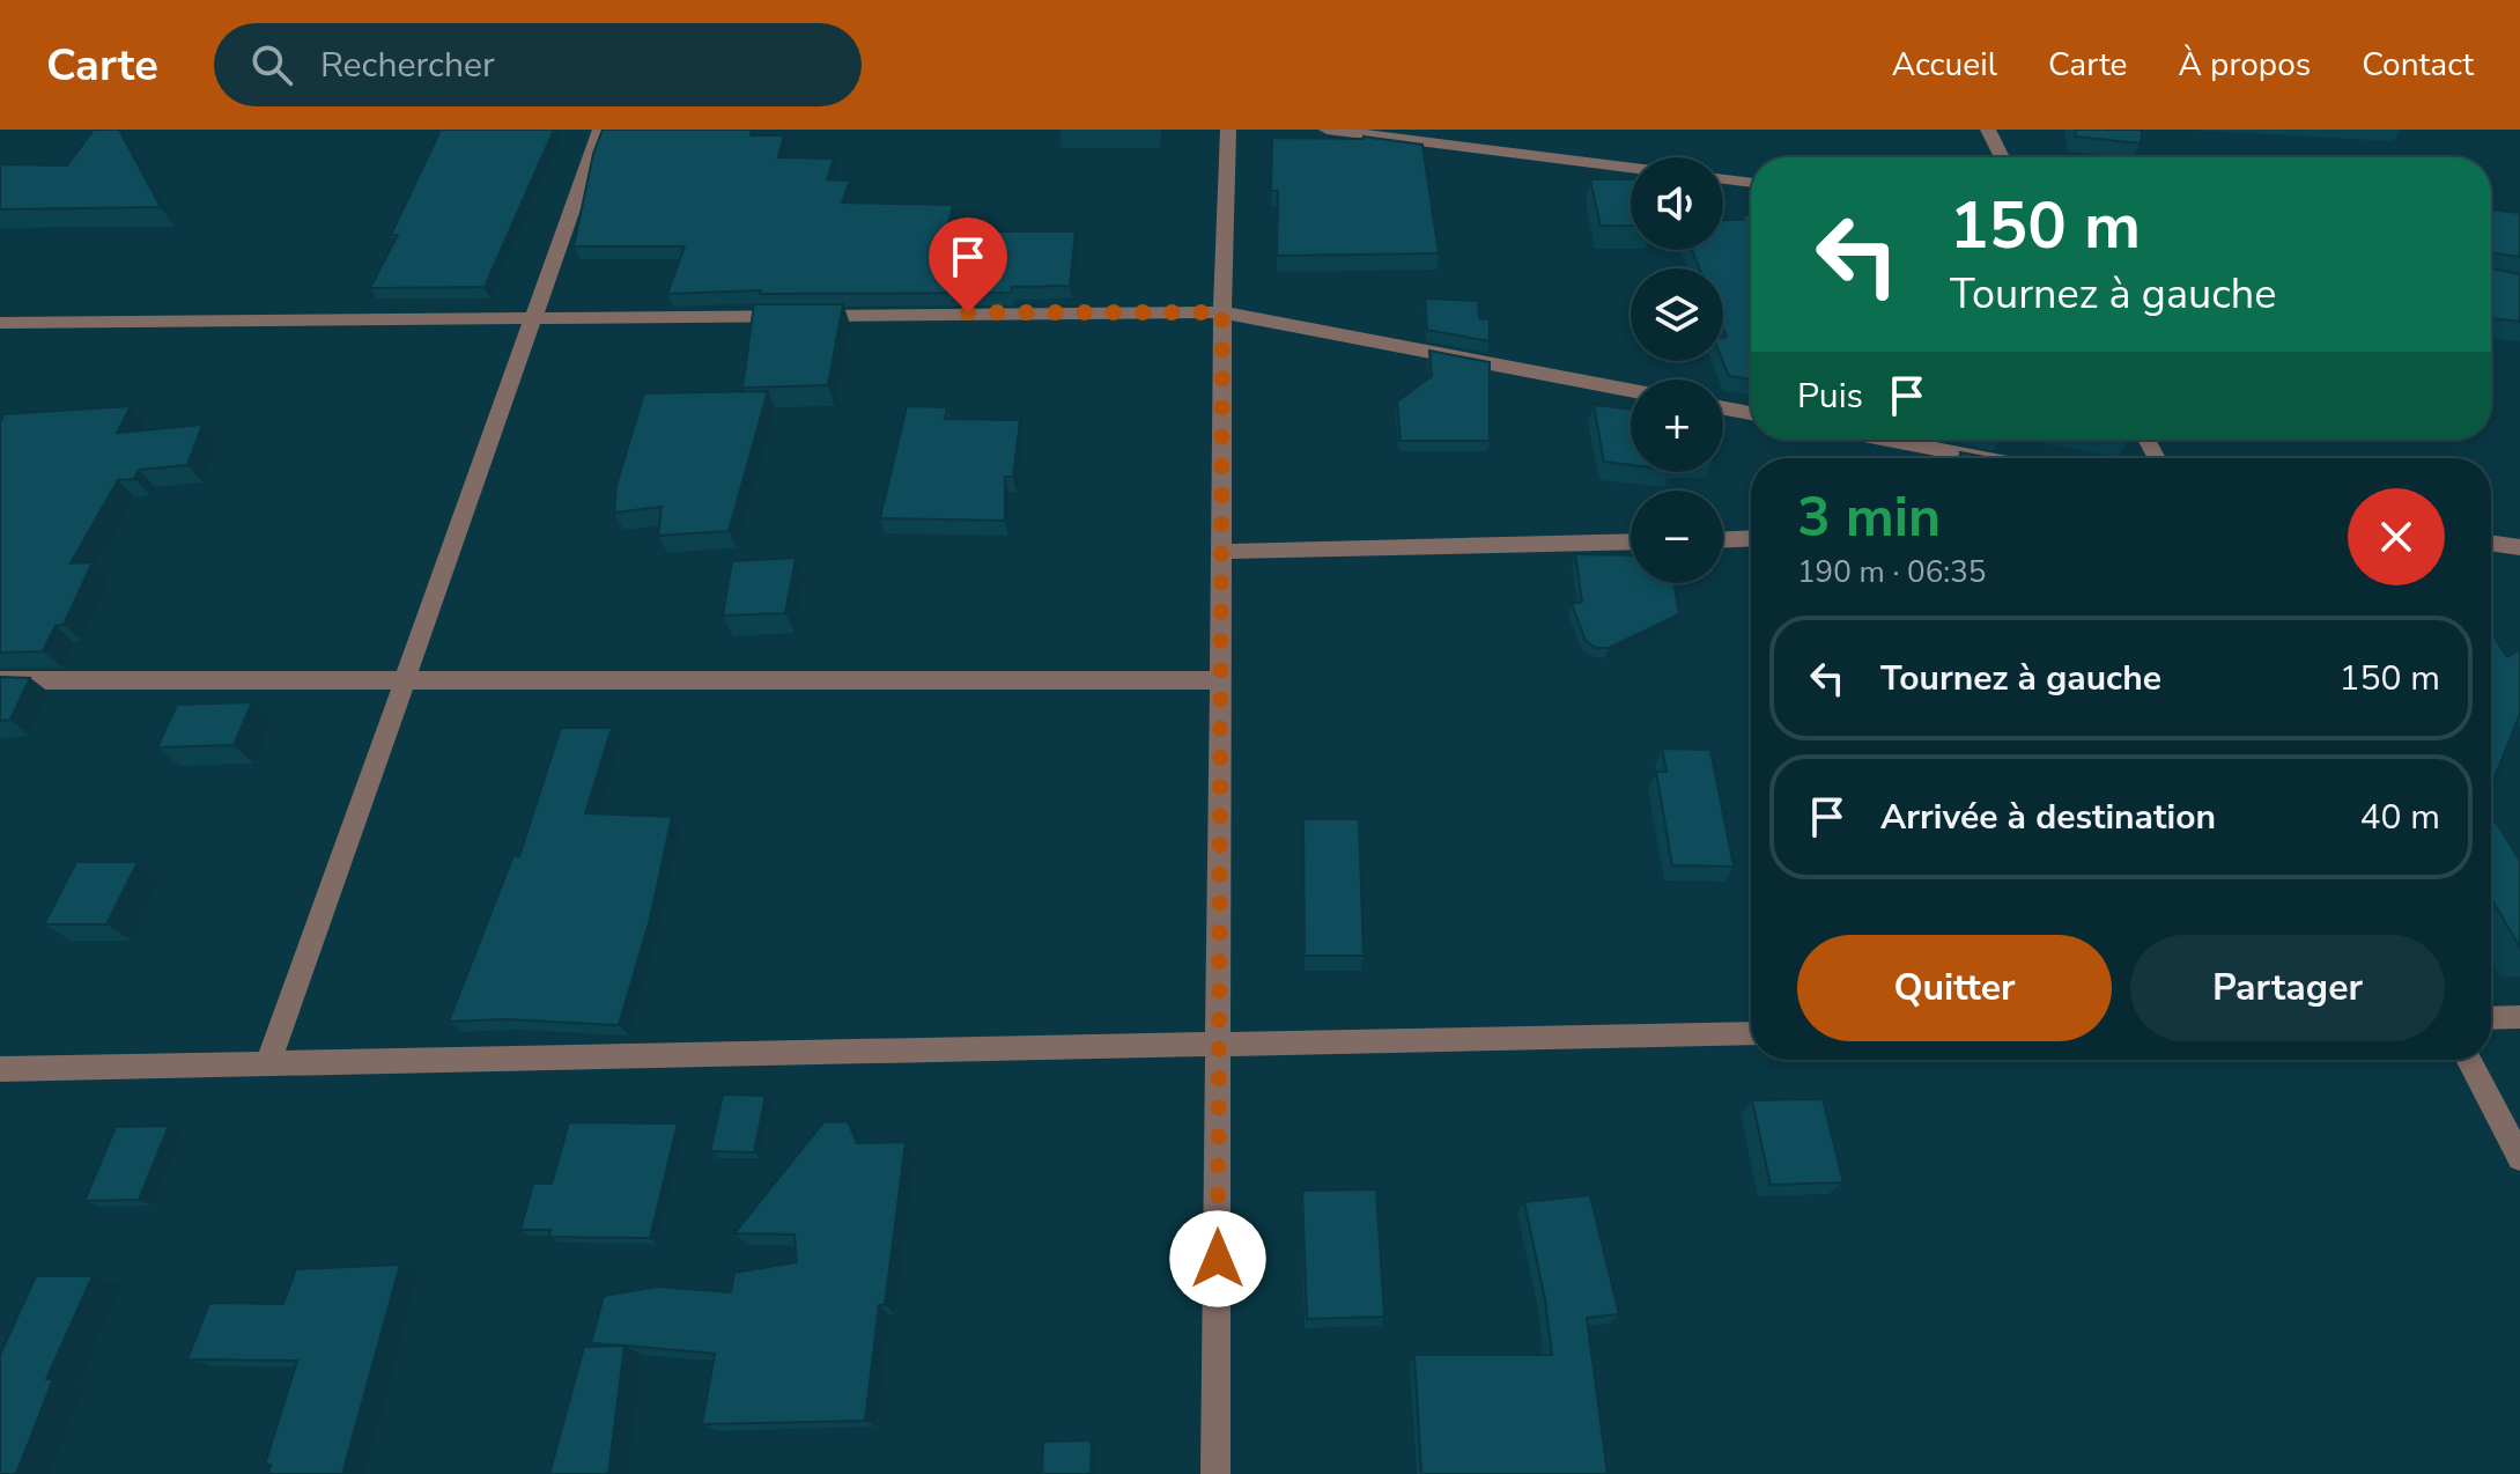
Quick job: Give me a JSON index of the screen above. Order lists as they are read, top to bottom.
{
  "page": {
    "header": "Carte",
    "search": "Rechercher",
    "nav": [
      "Accueil",
      "Carte",
      "À propos",
      "Contact"
    ],
    "map_buttons": ["+", "−"],
    "turn": ["150 m", "Tournez à gauche"],
    "then": "Puis",
    "heading": ["3 min", "190 m · 06:35"],
    "list": [
      {
        "name": "Tournez à gauche",
        "value": "150 m"
      },
      {
        "name": "Arrivée à destination",
        "value": "40 m"
      }
    ],
    "buttons": ["Quitter", "Partager"]
  }
}
